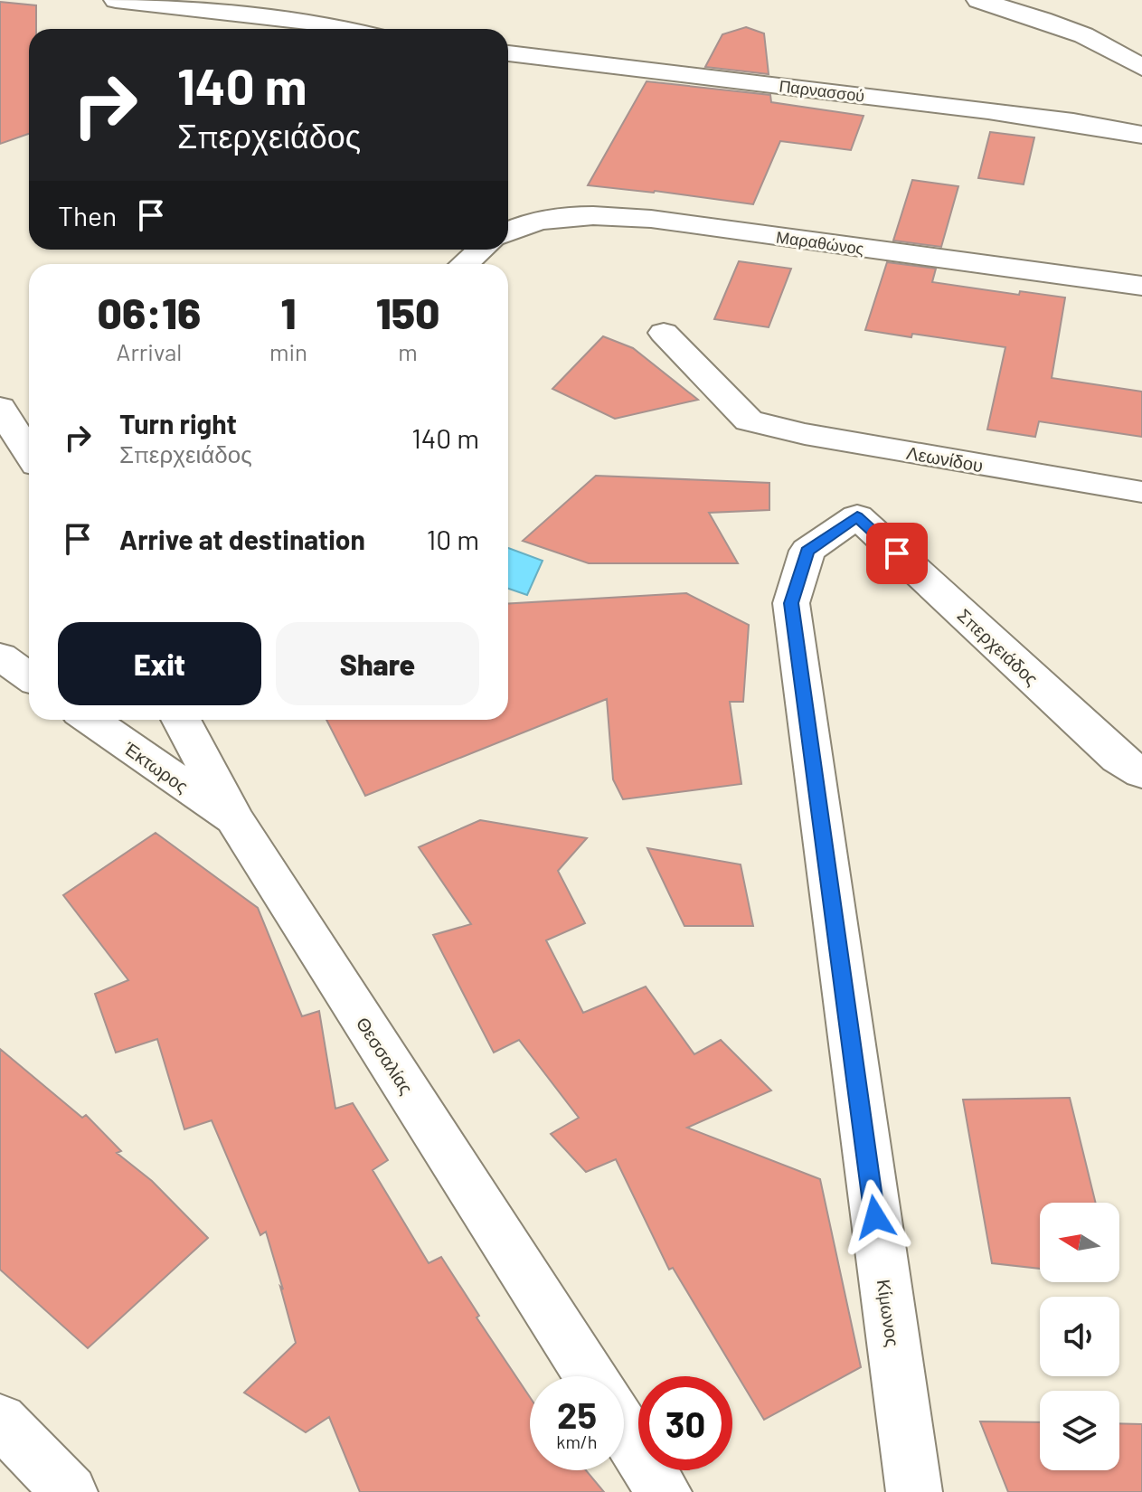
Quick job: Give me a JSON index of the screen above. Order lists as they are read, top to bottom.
{
  "streets": {
    "street": [
      "Παρνασσού",
      "Μαραθώνος",
      "Λεωνίδου",
      "Σπερχειάδος",
      "Έκτωρος",
      "Θεσσαλίας",
      "Κίμωνος"
    ]
  },
  "crossings": [
    ["Σπερχειάδος", "Κίμωνος"],
    ["Έκτωρος", "Θεσσαλίας"]
  ],
  "north": "left",
  "page": {
    "turn": ["140 m", "Σπερχειάδος"],
    "then": "Then",
    "eta": [
      "06:16",
      "Arrival",
      "1",
      "min",
      "150",
      "m"
    ],
    "list": [
      {
        "name": "Turn right",
        "note": "Σπερχειάδος",
        "value": "140 m"
      },
      {
        "name": "Arrive at destination",
        "value": "10 m"
      }
    ],
    "buttons": ["Exit", "Share"],
    "speed": "25 km/h",
    "limit": "30"
  }
}
